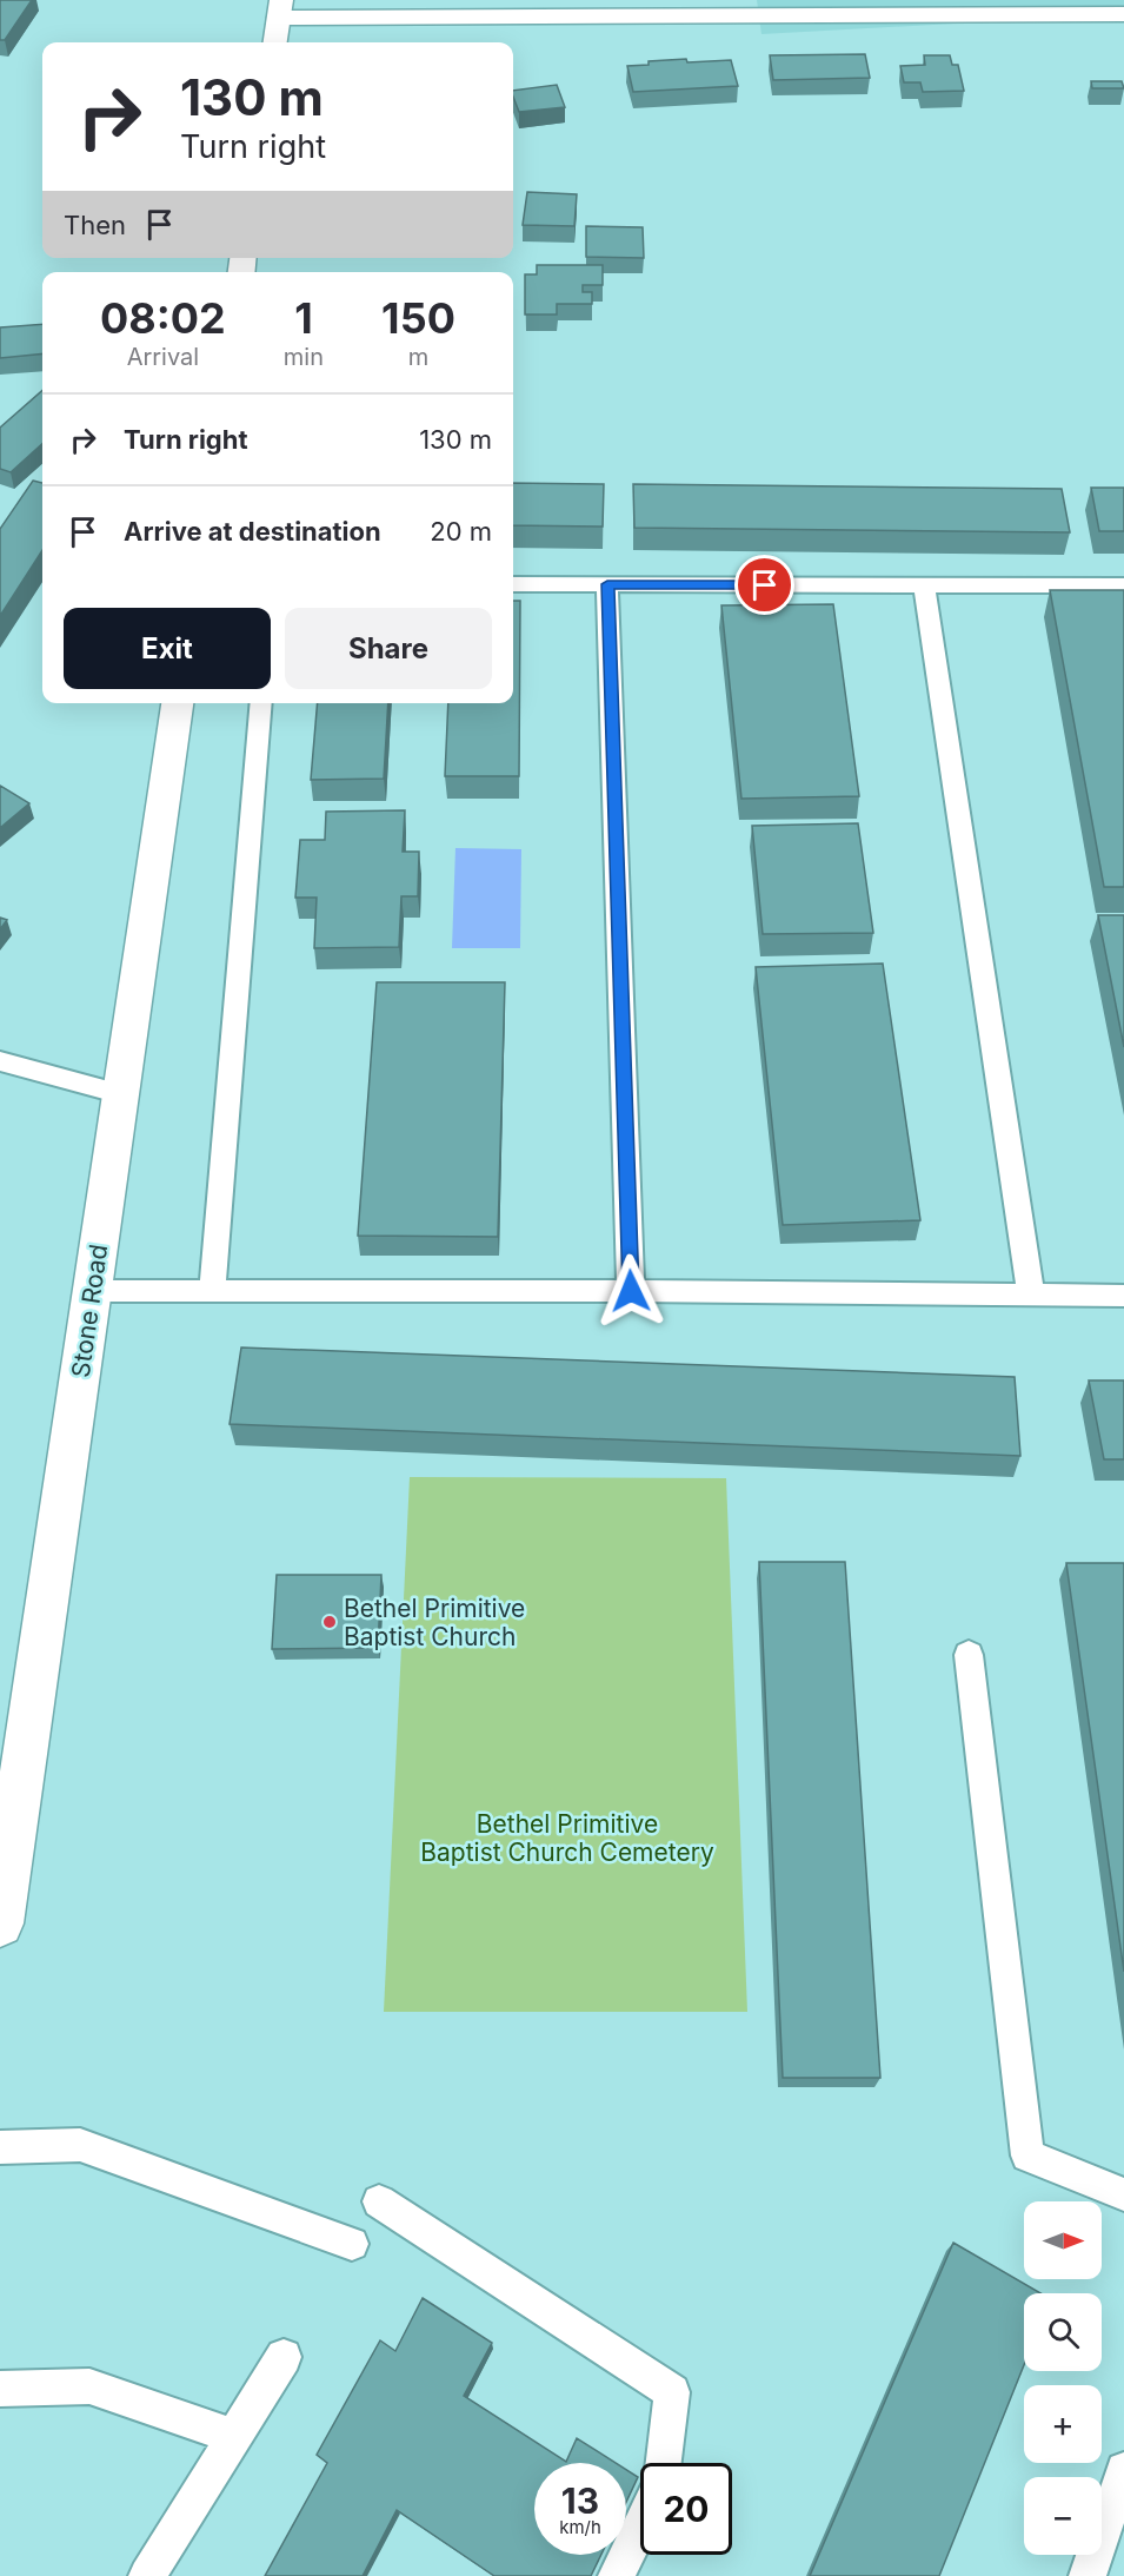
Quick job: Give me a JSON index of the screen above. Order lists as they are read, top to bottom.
{
  "streets": {
    "street": ["Stone Road"]
  },
  "parks": ["Bethel Primitive Baptist Church Cemetery"],
  "places": ["Bethel Primitive Baptist Church"],
  "north": "right",
  "page": {
    "turn": ["130 m", "Turn right"],
    "then": "Then",
    "eta": [
      "08:02",
      "Arrival",
      "1",
      "min",
      "150",
      "m"
    ],
    "list": [
      {
        "name": "Turn right",
        "value": "130 m"
      },
      {
        "name": "Arrive at destination",
        "value": "20 m"
      }
    ],
    "buttons": ["Exit", "Share"],
    "map_buttons": ["+", "−"],
    "speed": "13 km/h",
    "limit": "20"
  }
}
